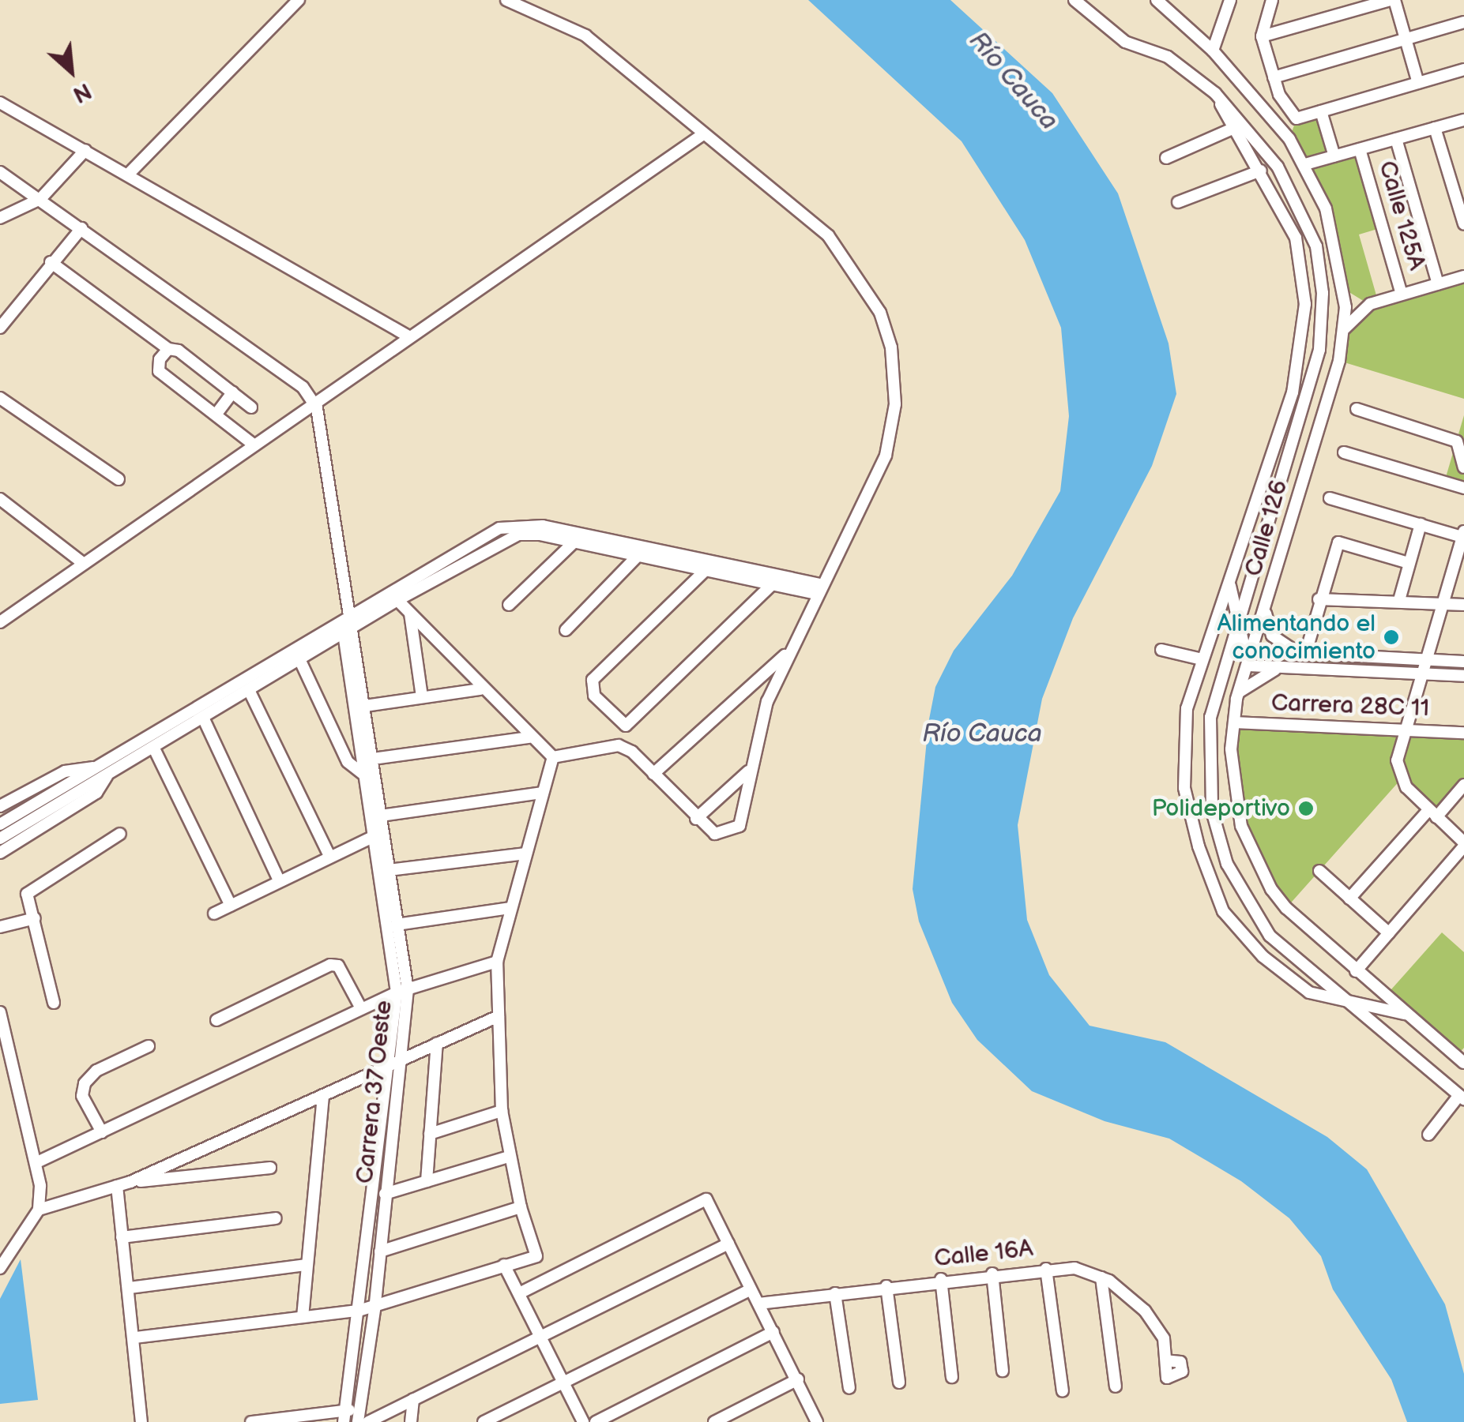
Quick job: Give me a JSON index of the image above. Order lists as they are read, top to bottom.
{
  "streets": {
    "street": [
      "Calle 125A",
      "Calle 126",
      "Carrera 28C 11",
      "Carrera 37 Oeste",
      "Calle 16A"
    ]
  },
  "crossings": [
    ["Calle 126", "Carrera 28C 11"]
  ],
  "water": ["Río Cauca"],
  "places": ["Alimentando el conocimiento", "Polideportivo"],
  "north": "bottom right"
}
